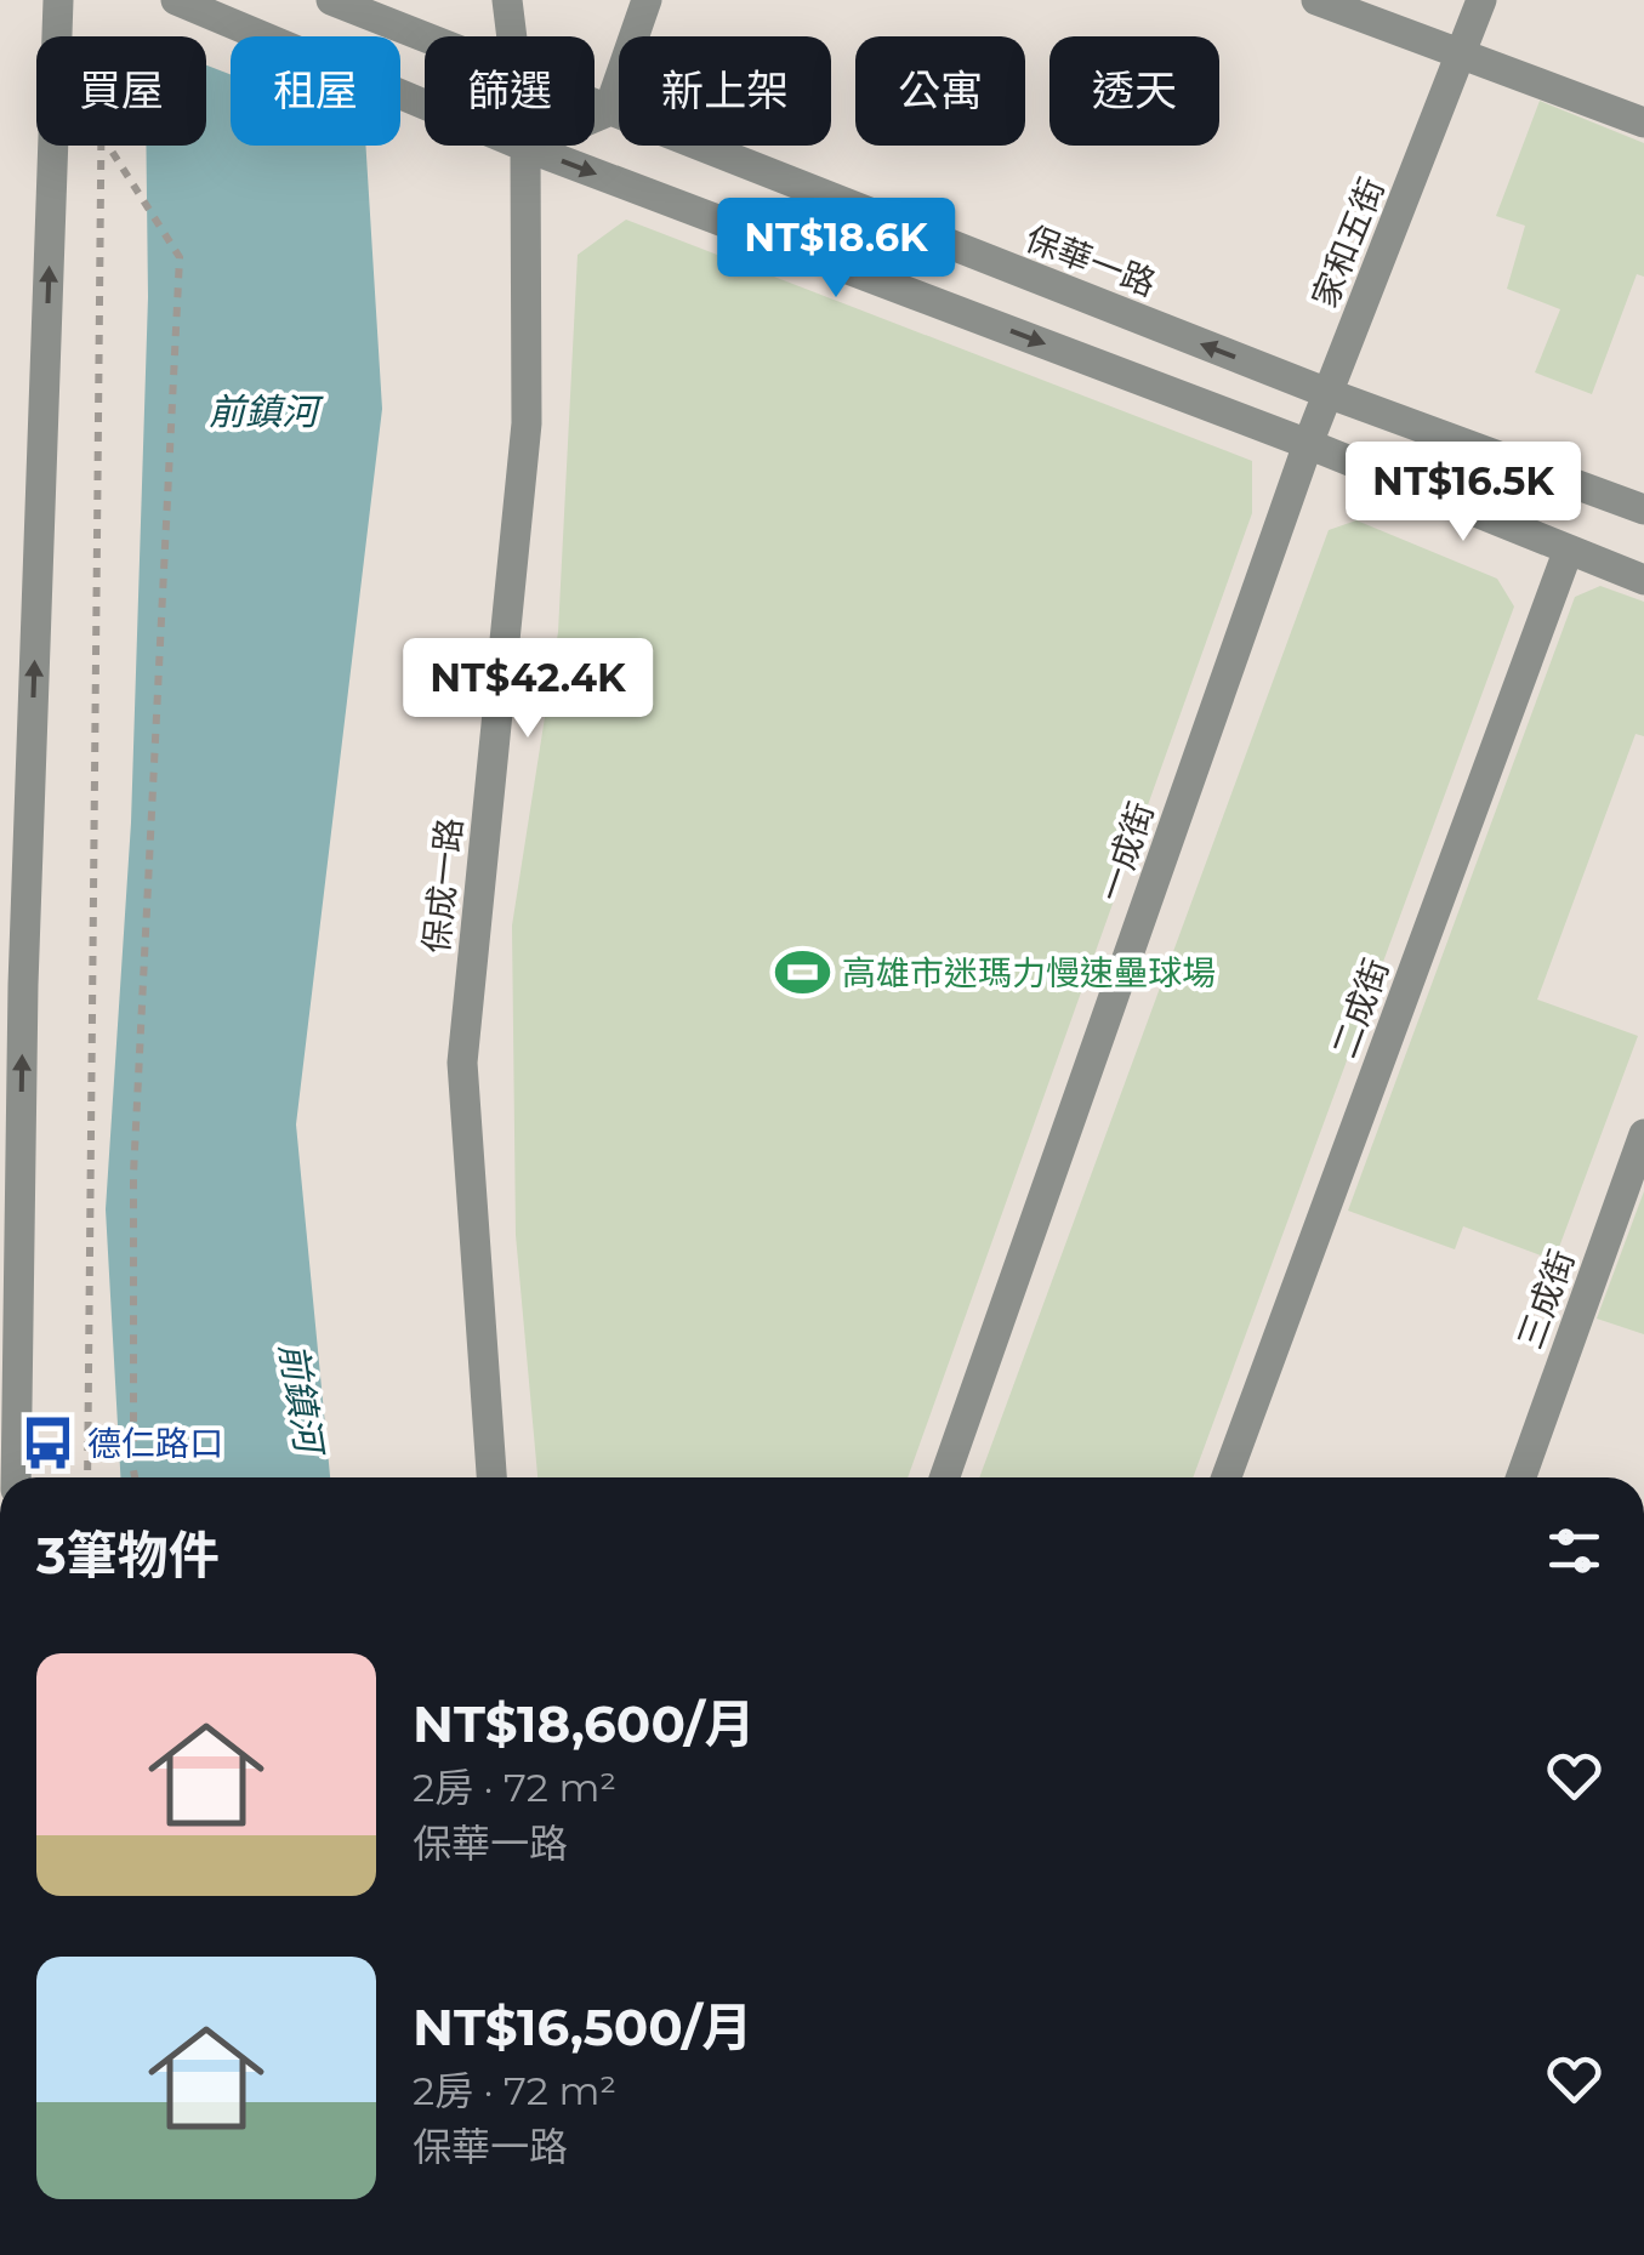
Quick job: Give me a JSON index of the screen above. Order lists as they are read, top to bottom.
{
  "streets": {
    "street": [
      "家和五街",
      "保華一路",
      "一成街",
      "保成一路",
      "二成街",
      "三成街"
    ]
  },
  "crossings": [
    ["家和五街", "保華一路"],
    ["家和五街", "一成街"]
  ],
  "water": ["前鎮河"],
  "places": {
    "sports": ["高雄市迷瑪力慢速壘球場"],
    "bus stop": ["德仁路口"]
  },
  "page": {
    "chip": [
      "買屋",
      "租屋",
      "篩選",
      "新上架",
      "公寓",
      "透天"
    ],
    "price": ["NT$18.6K", "NT$16.5K", "NT$42.4K"],
    "heading": "3筆物件",
    "list": [
      {
        "name": "NT$18,600/月",
        "note": "2房 · 72 m² · 保華一路"
      },
      {
        "name": "NT$16,500/月",
        "note": "2房 · 72 m² · 保華一路"
      }
    ]
  }
}
